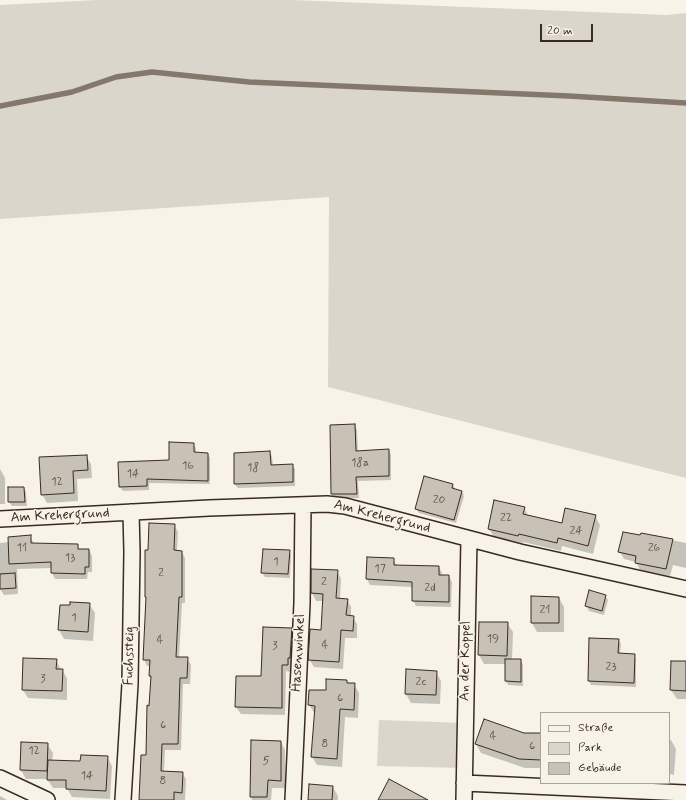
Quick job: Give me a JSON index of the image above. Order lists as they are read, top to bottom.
{
  "streets": {
    "street": [
      "Am Krehergrund",
      "Hasenwinkel",
      "Fuchssteig",
      "An der Koppel"
    ]
  },
  "crossings": [
    ["Am Krehergrund", "Hasenwinkel"],
    ["Am Krehergrund", "Fuchssteig"],
    ["Am Krehergrund", "An der Koppel"]
  ],
  "house_numbers": [
    "18a",
    "16",
    "18",
    "14",
    "12",
    "20",
    "22",
    "24",
    "11",
    "26",
    "13",
    "1",
    "17",
    "2",
    "2",
    "2d",
    "21",
    "1",
    "19",
    "4",
    "4",
    "3",
    "23",
    "3",
    "2c",
    "6",
    "6",
    "4",
    "8",
    "6",
    "12",
    "5",
    "14",
    "8"
  ],
  "legend": ["Straße", "Park", "Gebäude"],
  "scale_bar": "20 m"
}
